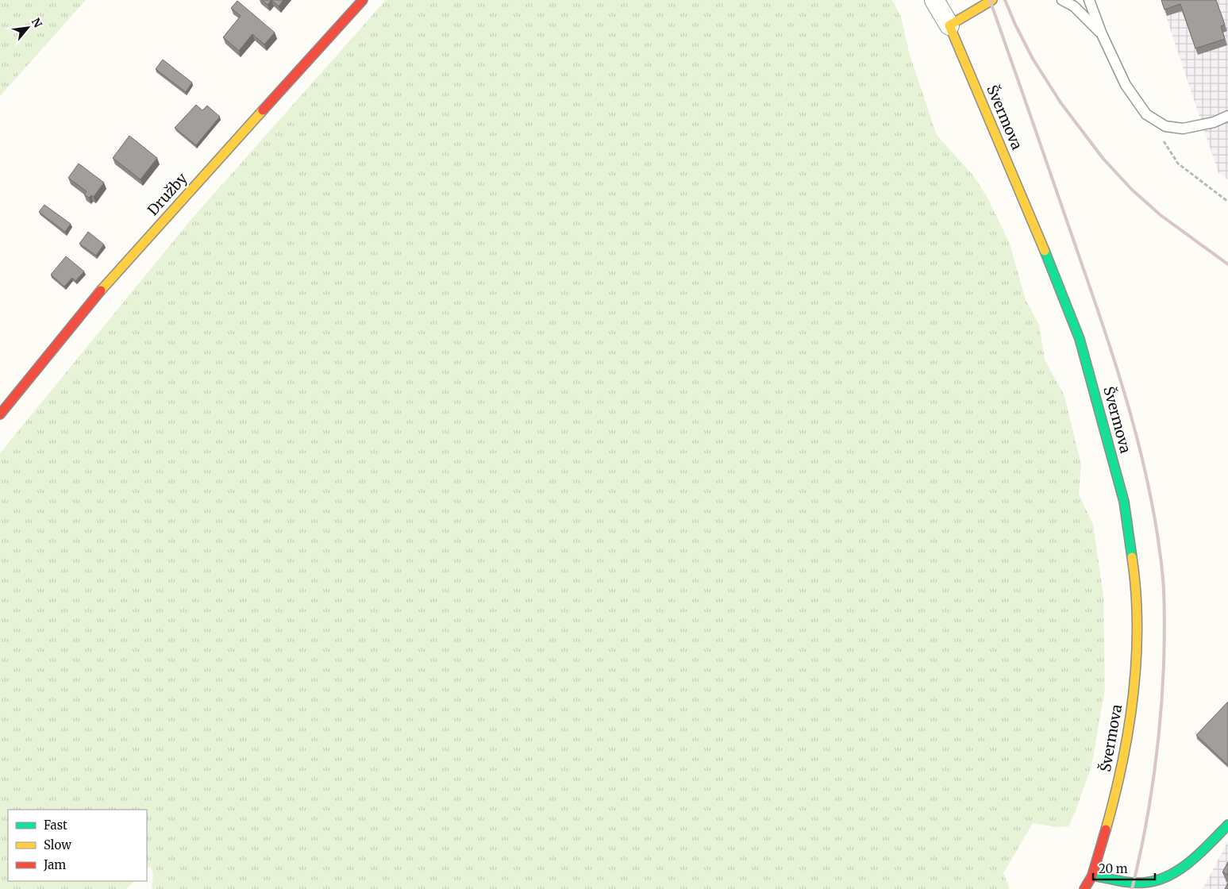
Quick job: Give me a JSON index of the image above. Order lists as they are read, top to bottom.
{
  "streets": {
    "street": ["Švermova", "Družby"]
  },
  "legend": ["Fast", "Slow", "Jam"],
  "scale_bar": "20 m",
  "north": "top right"
}
